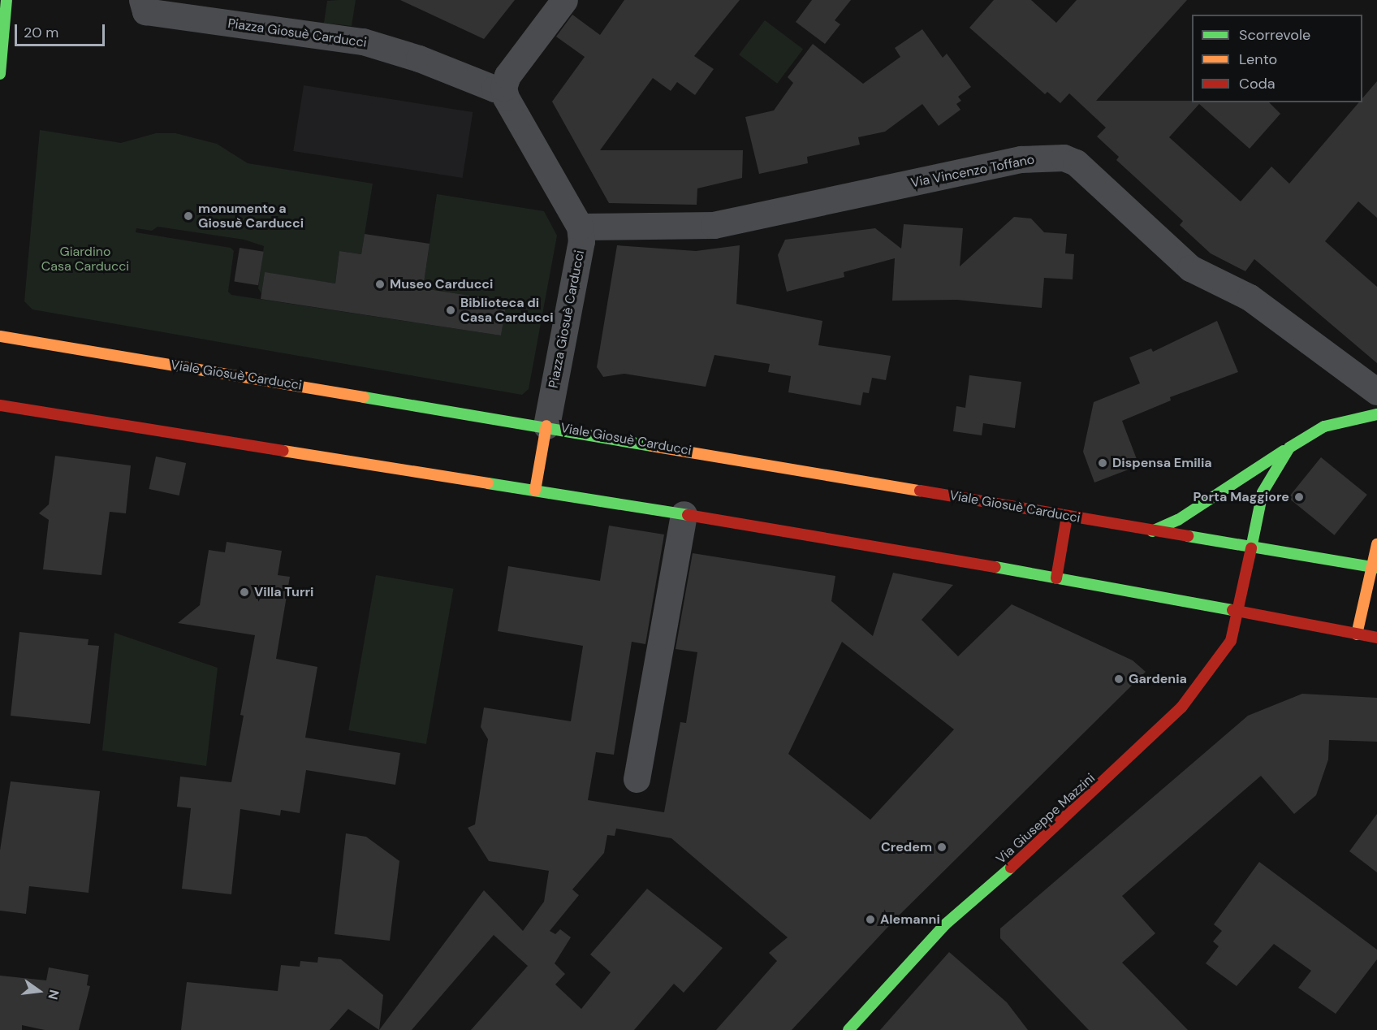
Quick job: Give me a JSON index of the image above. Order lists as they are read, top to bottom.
{
  "streets": {
    "main road": ["Viale Giosuè Carducci", "Via Giuseppe Mazzini"],
    "street": ["Piazza Giosuè Carducci", "Via Vincenzo Toffano"]
  },
  "crossings": [
    ["Piazza Giosuè Carducci", "Via Vincenzo Toffano"],
    ["Piazza Giosuè Carducci", "Viale Giosuè Carducci"],
    ["Viale Giosuè Carducci", "Via Giuseppe Mazzini"]
  ],
  "parks": ["Giardino Casa Carducci"],
  "places": [
    "monumento a Giosuè Carducci",
    "Museo Carducci",
    "Biblioteca di Casa Carducci",
    "Dispensa Emilia",
    "Porta Maggiore",
    "Villa Turri",
    "Gardenia",
    "Credem",
    "Alemanni"
  ],
  "legend": ["Scorrevole", "Lento", "Coda"],
  "scale_bar": "20 m",
  "north": "right"
}
